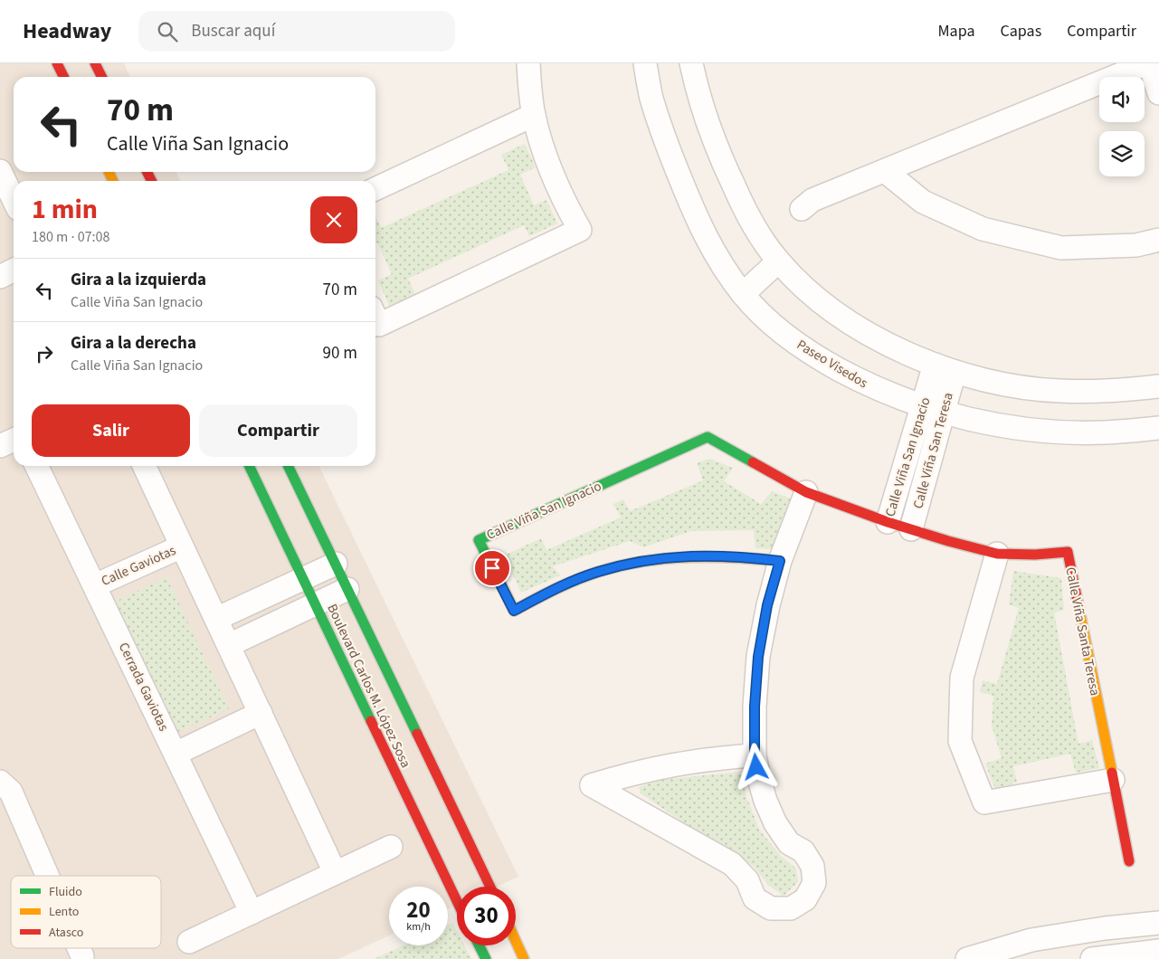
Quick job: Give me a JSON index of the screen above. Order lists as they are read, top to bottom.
{
  "streets": {
    "street": [
      "Paseo Visedos",
      "Calle Viña San Teresa",
      "Calle Viña San Ignacio",
      "Calle Gaviotas",
      "Calle Viña Santa Teresa",
      "Boulevard Carlos M. López Sosa",
      "Cerrada Gaviotas"
    ]
  },
  "crossings": [
    ["Paseo Visedos", "Calle Viña San Teresa"],
    ["Paseo Visedos", "Calle Viña San Ignacio"],
    ["Calle Viña San Teresa", "Calle Viña San Ignacio"],
    ["Calle Viña San Teresa", "Calle Viña Santa Teresa"],
    ["Calle Viña San Ignacio", "Calle Viña Santa Teresa"],
    ["Calle Gaviotas", "Cerrada Gaviotas"]
  ],
  "legend": ["Fluido", "Lento", "Atasco"],
  "page": {
    "header": "Headway",
    "search": "Buscar aquí",
    "nav": ["Mapa", "Capas", "Compartir"],
    "turn": ["70 m", "Calle Viña San Ignacio"],
    "heading": ["1 min", "180 m · 07:08"],
    "list": [
      {
        "name": "Gira a la izquierda",
        "note": "Calle Viña San Ignacio",
        "value": "70 m"
      },
      {
        "name": "Gira a la derecha",
        "note": "Calle Viña San Ignacio",
        "value": "90 m"
      }
    ],
    "buttons": ["Salir", "Compartir"],
    "speed": "20 km/h",
    "limit": "30"
  }
}
